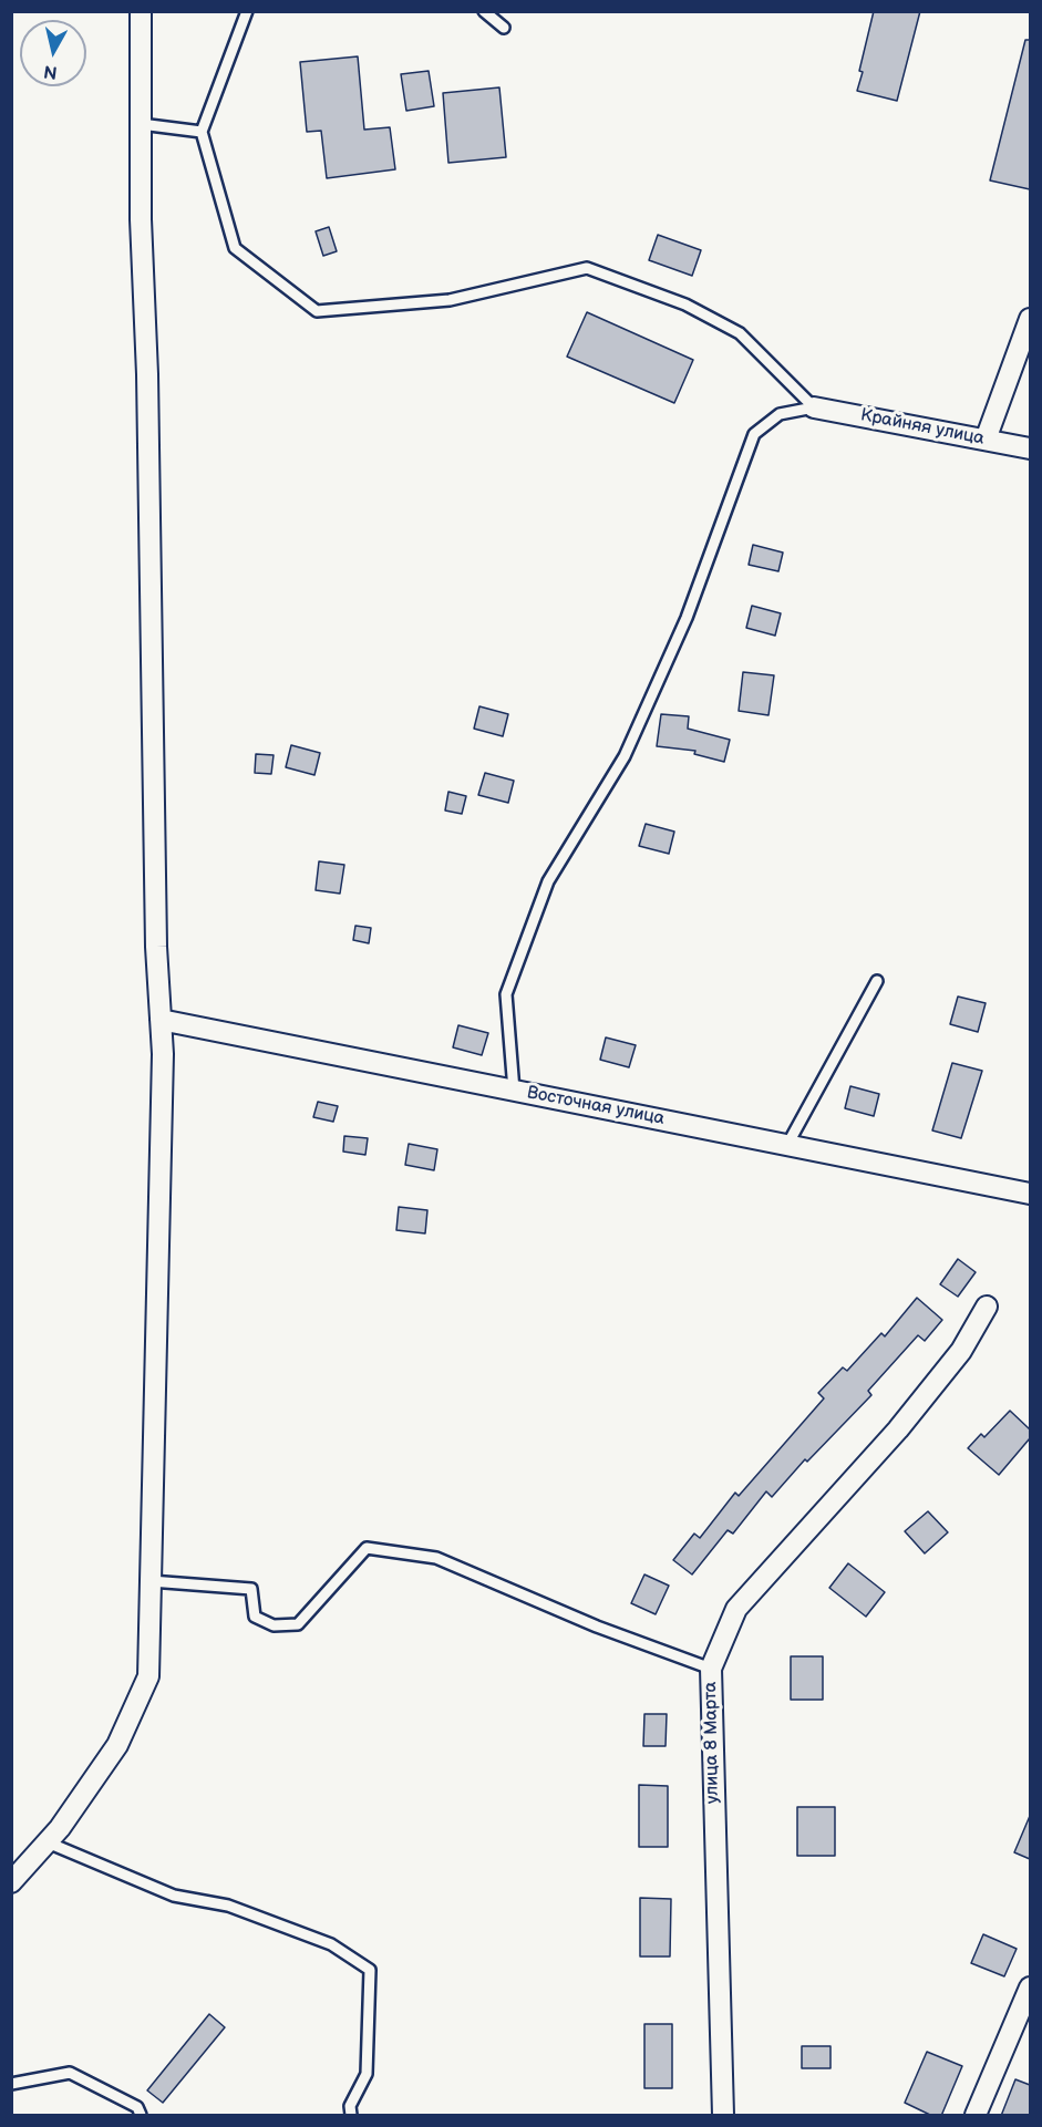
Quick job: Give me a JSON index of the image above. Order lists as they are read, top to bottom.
{
  "streets": {
    "street": ["Крайняя улица", "Восточная улица", "улица 8 Марта"]
  },
  "north": "bottom"
}
